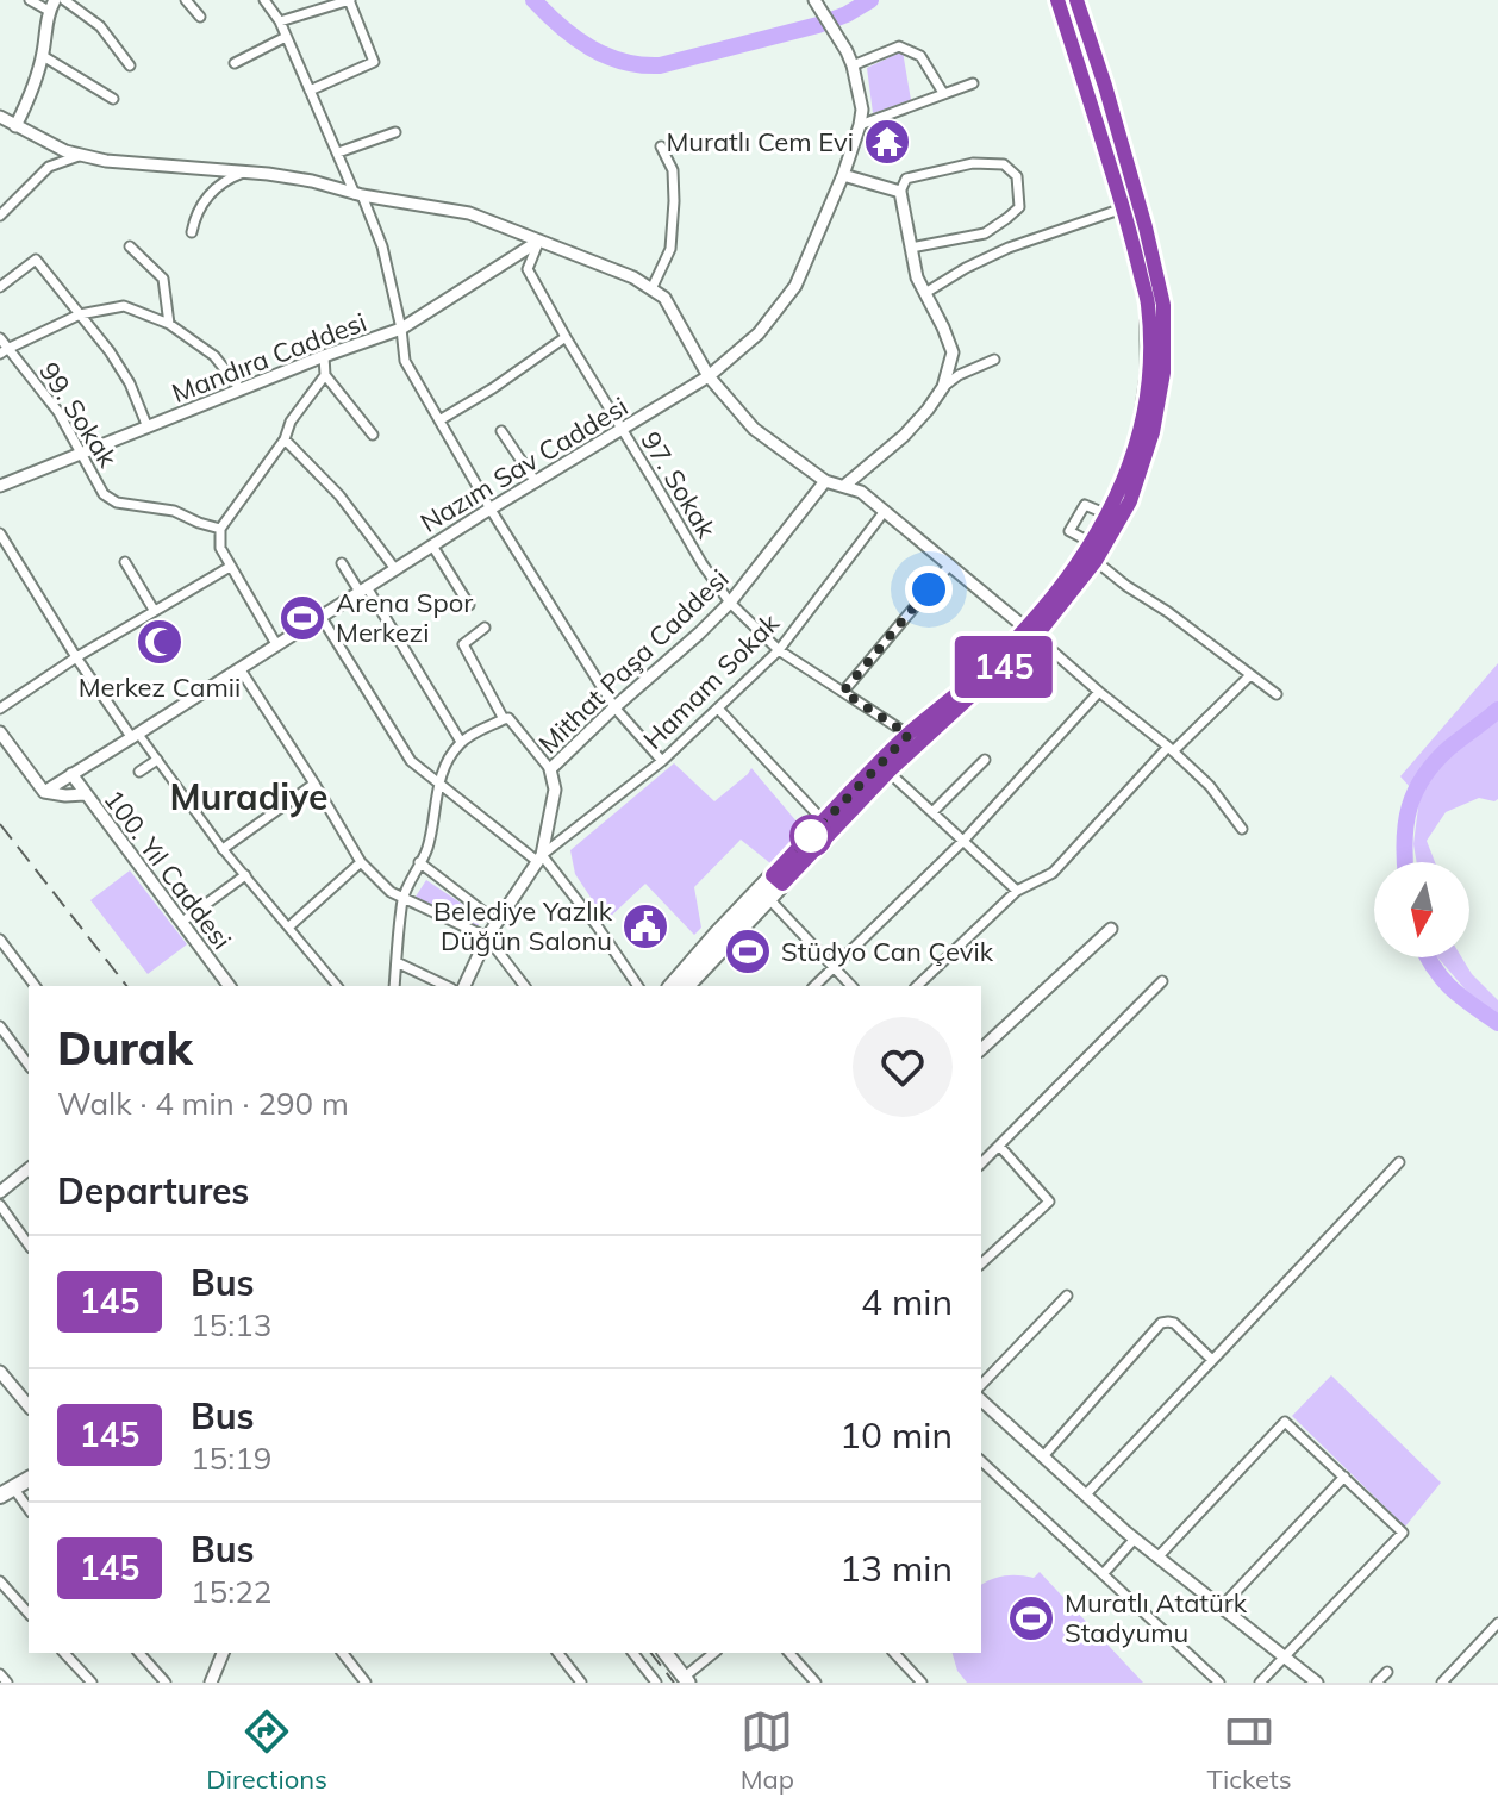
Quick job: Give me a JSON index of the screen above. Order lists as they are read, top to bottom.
{
  "streets": {
    "street": [
      "Mandıra Caddesi",
      "99. Sokak",
      "Nazım Sav Caddesi",
      "97. Sokak",
      "Mithat Paşa Caddesi",
      "Hamam Sokak",
      "100. Yıl Caddesi"
    ]
  },
  "crossings": [
    ["Mandıra Caddesi", "99. Sokak"],
    ["Mandıra Caddesi", "97. Sokak"],
    ["Nazım Sav Caddesi", "97. Sokak"],
    ["Nazım Sav Caddesi", "100. Yıl Caddesi"],
    ["97. Sokak", "Mithat Paşa Caddesi"],
    ["97. Sokak", "Hamam Sokak"],
    ["Mithat Paşa Caddesi", "Hamam Sokak"]
  ],
  "districts": ["Muradiye"],
  "places": {
    "temple": ["Muratlı Cem Evi"],
    "sports": ["Arena Spor Merkezi", "Stüdyo Can Çevik", "Muratlı Atatürk Stadyumu"],
    "mosque": ["Merkez Camii"],
    "public building": ["Belediye Yazlık Düğün Salonu"]
  },
  "lines": ["bus line 145"],
  "north": "bottom",
  "page": {
    "on_map": "145",
    "heading": [
      ["Durak", "Walk · 4 min · 290 m"],
      "Departures"
    ],
    "list": [
      {
        "mark": "145",
        "name": "Bus",
        "note": "15:13",
        "value": "4 min"
      },
      {
        "mark": "145",
        "name": "Bus",
        "note": "15:19",
        "value": "10 min"
      },
      {
        "mark": "145",
        "name": "Bus",
        "note": "15:22",
        "value": "13 min"
      }
    ],
    "tabs": ["Directions", "Map", "Tickets"]
  }
}
